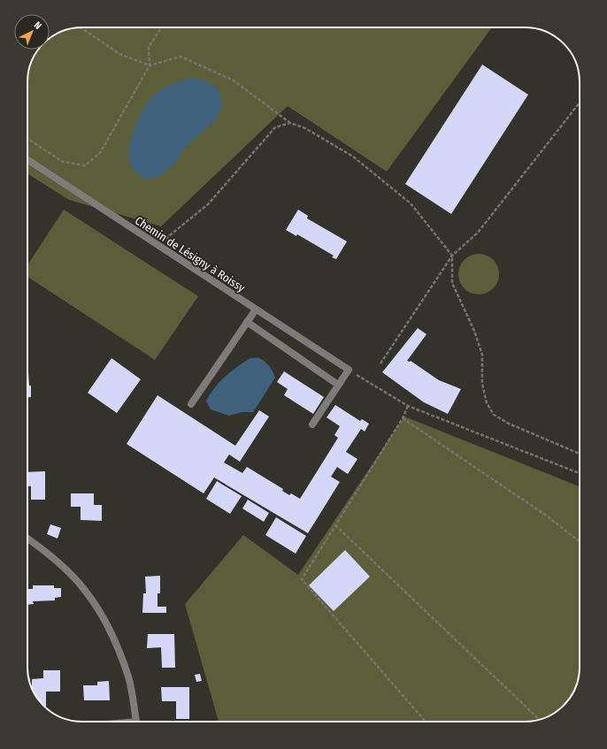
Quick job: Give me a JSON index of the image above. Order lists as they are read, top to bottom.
{
  "streets": {
    "street": ["Chemin de Lésigny à Roissy"]
  },
  "north": "top right"
}
